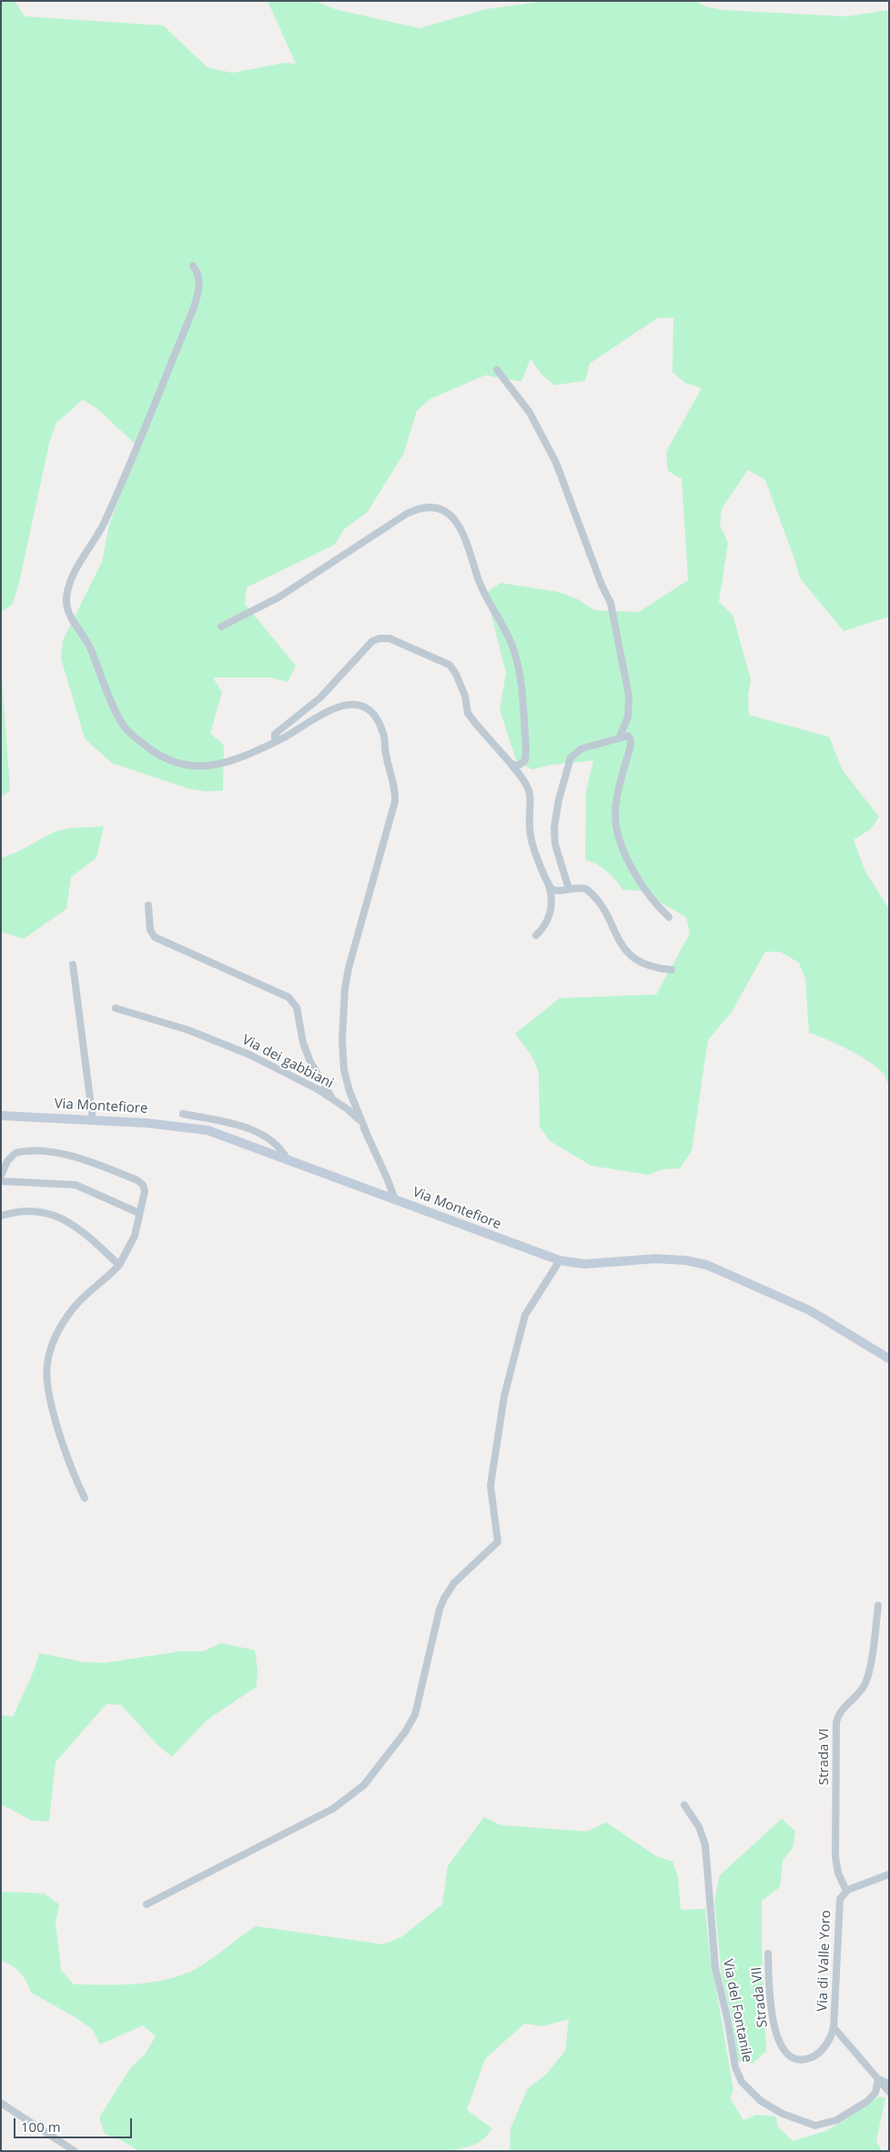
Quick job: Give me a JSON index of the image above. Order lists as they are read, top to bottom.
{
  "streets": {
    "main road": ["Via Montefiore"],
    "street": [
      "Via dei gabbiani",
      "Strada VI",
      "Via di Valle Yoro",
      "Strada VII",
      "Via del Fontanile"
    ]
  },
  "crossings": [
    ["Via dei gabbiani", "Via Montefiore"],
    ["Strada VI", "Via di Valle Yoro"],
    ["Via di Valle Yoro", "Strada VII"],
    ["Via di Valle Yoro", "Via del Fontanile"]
  ],
  "scale_bar": "100 m"
}
